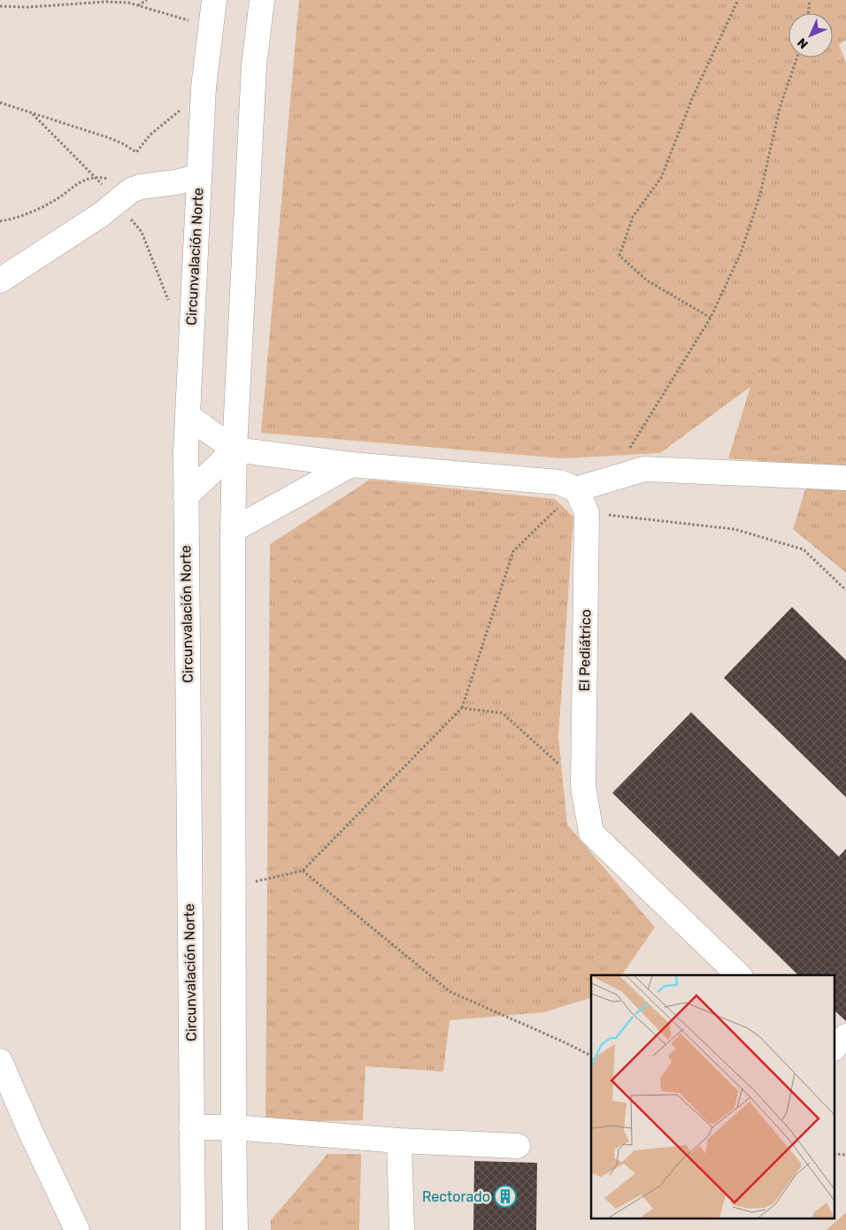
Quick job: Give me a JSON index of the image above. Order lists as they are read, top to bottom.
{
  "streets": {
    "main road": ["Circunvalación Norte", "El Pediátrico"]
  },
  "places": {
    "building": ["Rectorado"]
  },
  "north": "bottom left"
}
